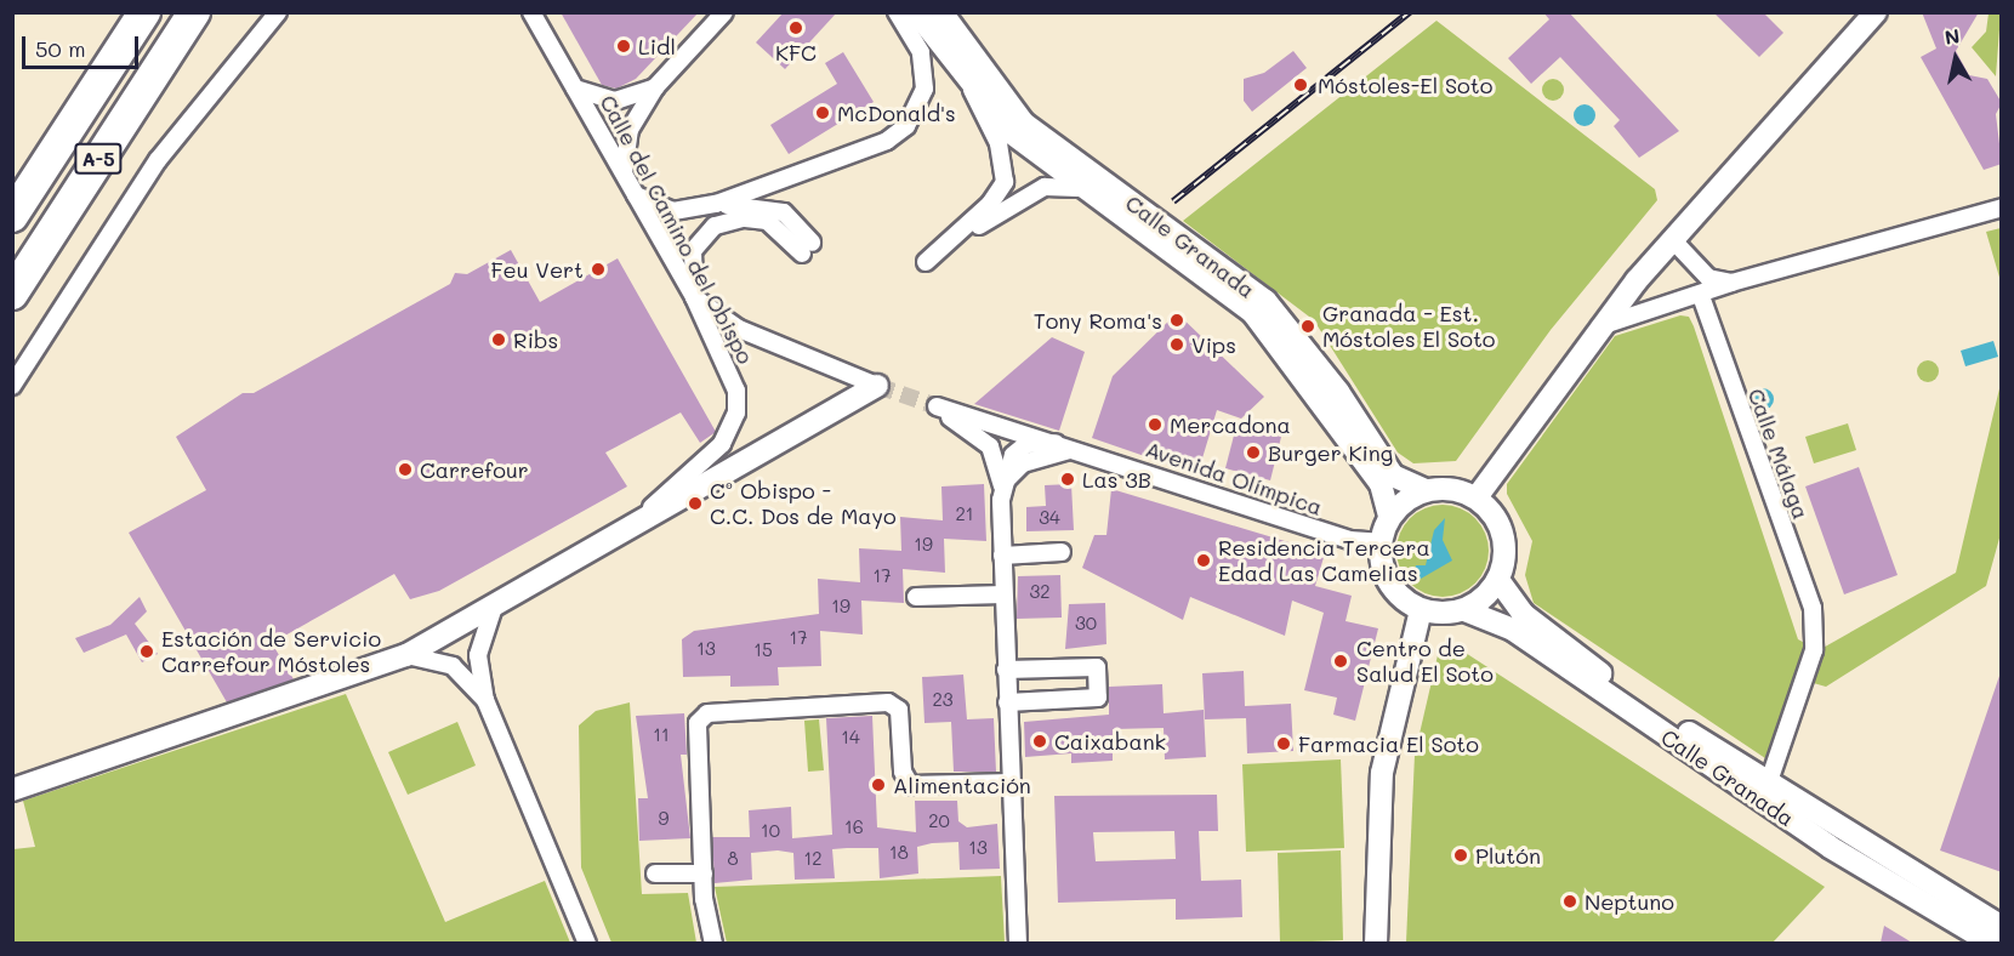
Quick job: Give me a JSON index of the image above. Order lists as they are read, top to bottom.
{
  "streets": {
    "highway": ["A-5"],
    "street": [
      "Calle del Camino del Obispo",
      "Calle Granada",
      "Calle Málaga",
      "Avenida Olímpica"
    ]
  },
  "crossings": [
    ["Calle Granada", "Calle Málaga"],
    ["Calle Granada", "Avenida Olímpica"]
  ],
  "places": [
    "KFC",
    "Lidl",
    "Móstoles-El Soto",
    "McDonald's",
    "Feu Vert",
    "Tony Roma's",
    "Granada - Est. Móstoles El Soto",
    "Ribs",
    "Vips",
    "Mercadona",
    "Burger King",
    "Carrefour",
    "Las 3B",
    "Cº Obispo - C.C. Dos de Mayo",
    "Residencia Tercera Edad Las Camelias",
    "Estación de Servicio Carrefour Móstoles",
    "Centro de Salud El Soto",
    "Caixabank",
    "Farmacia El Soto",
    "Alimentación",
    "Plutón",
    "Neptuno"
  ],
  "house_numbers": [
    "21",
    "34",
    "19",
    "17",
    "32",
    "19",
    "30",
    "17",
    "13",
    "15",
    "23",
    "11",
    "14",
    "9",
    "20",
    "16",
    "10",
    "13",
    "18",
    "8",
    "12"
  ],
  "scale_bar": "50 m",
  "north": "top"
}
